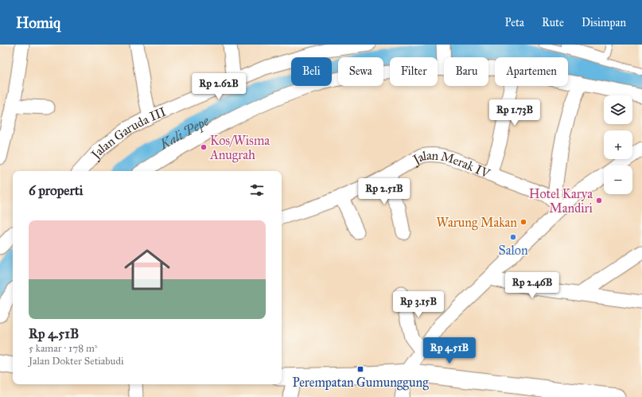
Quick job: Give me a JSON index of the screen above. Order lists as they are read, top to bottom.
{
  "streets": {
    "street": ["Jalan Garuda III", "Jalan Merak IV"]
  },
  "water": ["Kali Pepe"],
  "places": {
    "other": [
      "Kos/Wisma Anugrah",
      "Hotel Karya Mandiri",
      "Warung Makan",
      "Salon"
    ],
    "transit": ["Perempatan Gumunggung"]
  },
  "page": {
    "header": "Homiq",
    "nav": ["Peta", "Rute", "Disimpan"],
    "chip": [
      "Beli",
      "Sewa",
      "Filter",
      "Baru",
      "Apartemen"
    ],
    "price": [
      "Rp 2.62B",
      "Rp 1.73B",
      "Rp 2.51B",
      "Rp 2.46B",
      "Rp 3.15B",
      "Rp 4.51B"
    ],
    "map_buttons": ["+", "−"],
    "heading": "6 properti",
    "list": [
      {
        "name": "Rp 4.51B",
        "note": "5 kamar · 178 m² · Jalan Dokter Setiabudi"
      }
    ]
  }
}
